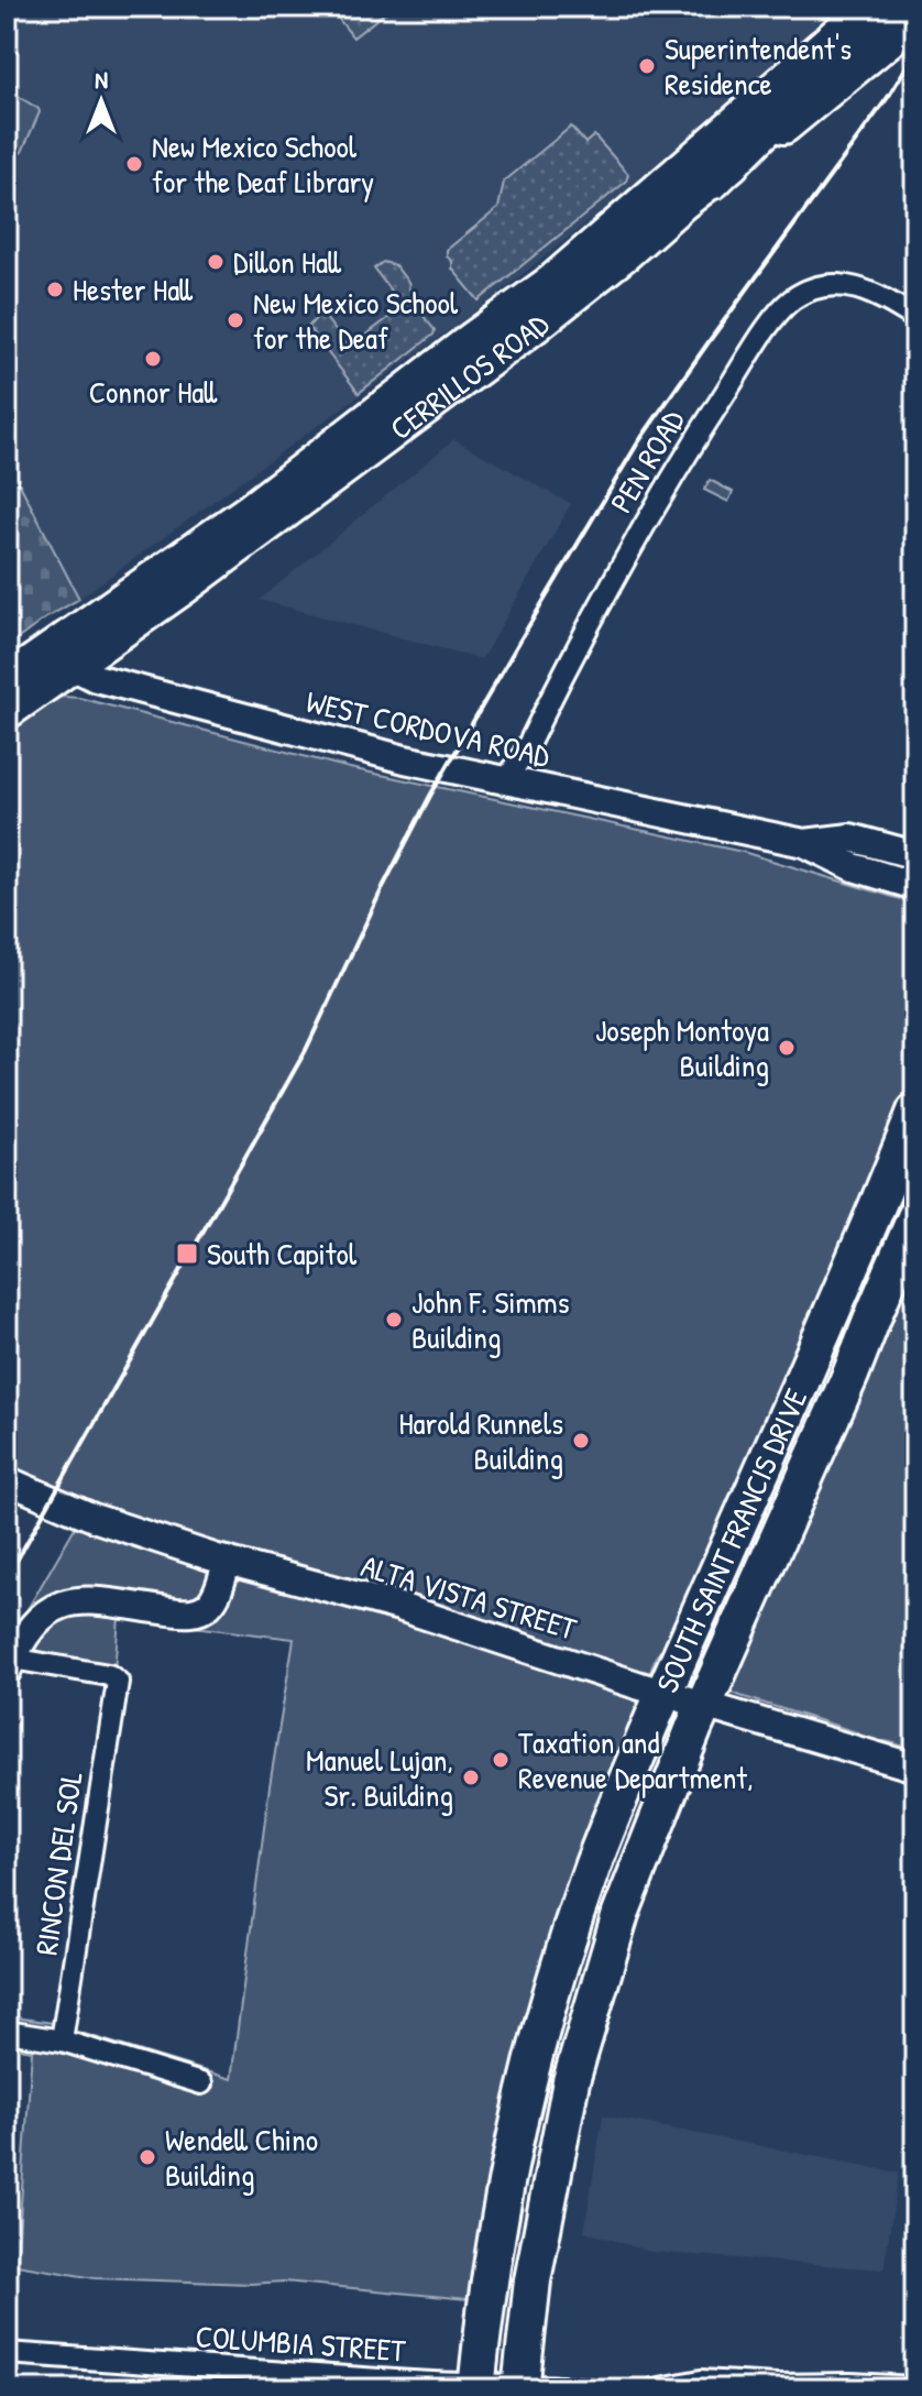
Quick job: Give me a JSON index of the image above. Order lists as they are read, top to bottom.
{
  "streets": {
    "highway": ["SOUTH SAINT FRANCIS DRIVE"],
    "main road": ["CERRILLOS ROAD"],
    "street": [
      "PEN ROAD",
      "WEST CORDOVA ROAD",
      "ALTA VISTA STREET",
      "RINCON DEL SOL",
      "COLUMBIA STREET"
    ]
  },
  "crossings": [
    ["CERRILLOS ROAD", "WEST CORDOVA ROAD"],
    ["PEN ROAD", "WEST CORDOVA ROAD"],
    ["SOUTH SAINT FRANCIS DRIVE", "ALTA VISTA STREET"],
    ["SOUTH SAINT FRANCIS DRIVE", "COLUMBIA STREET"]
  ],
  "places": {
    "other": [
      "Superintendent's Residence",
      "New Mexico School for the Deaf Library",
      "Dillon Hall",
      "Hester Hall",
      "New Mexico School for the Deaf",
      "Connor Hall",
      "Joseph Montoya Building",
      "John F. Simms Building",
      "Harold Runnels Building",
      "Taxation and Revenue Department,",
      "Manuel Lujan, Sr. Building",
      "Wendell Chino Building"
    ],
    "transit": ["South Capitol"]
  },
  "north": "top"
}
